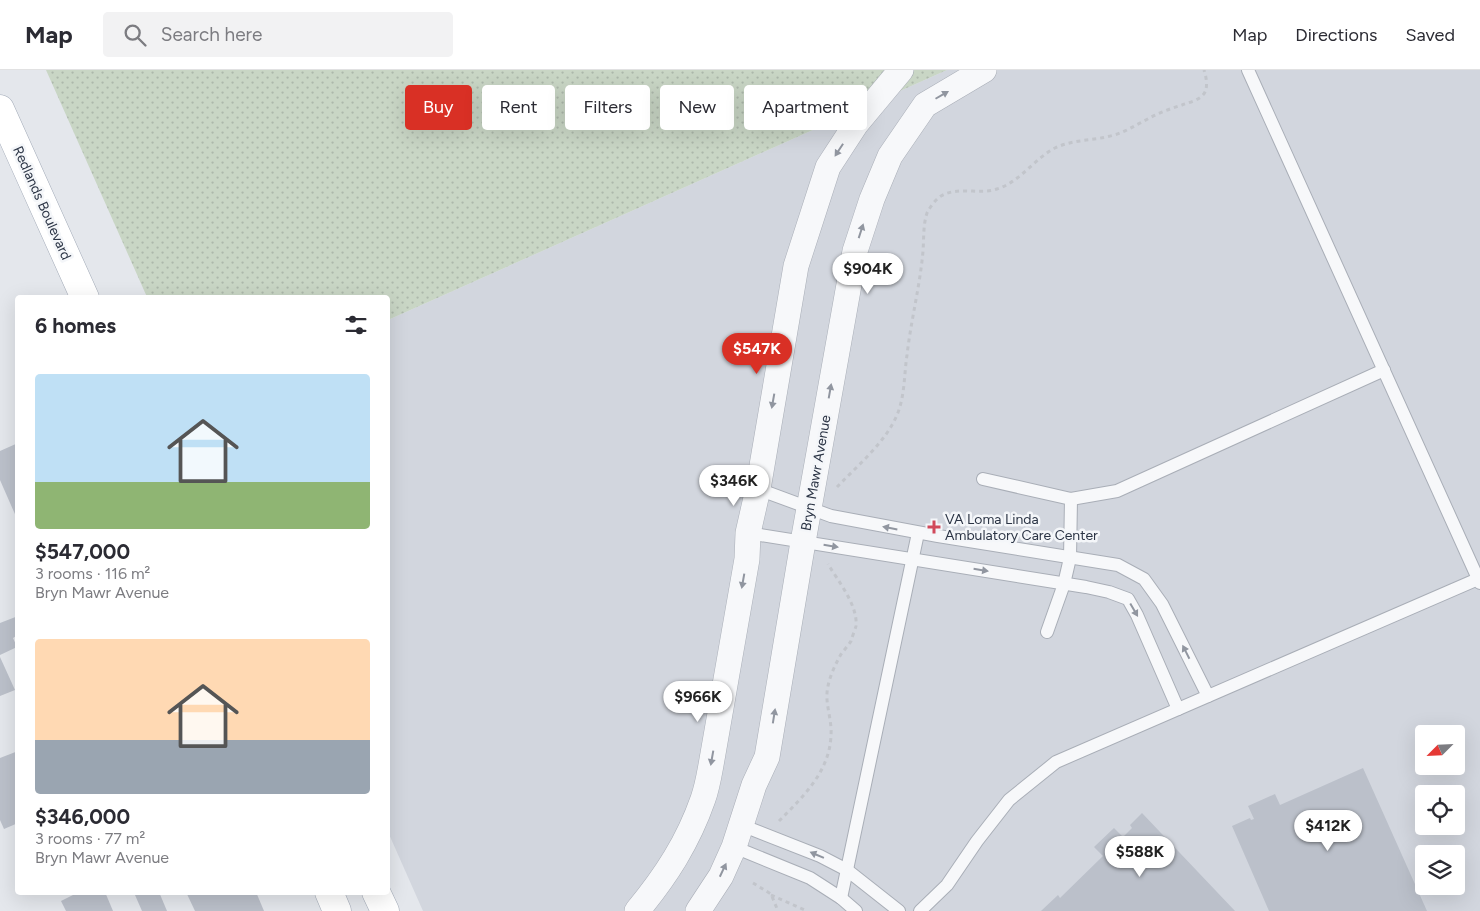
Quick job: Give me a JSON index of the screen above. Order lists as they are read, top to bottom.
{
  "streets": {
    "main road": ["Redlands Boulevard"],
    "street": ["Bryn Mawr Avenue"]
  },
  "places": {
    "health": ["VA Loma Linda Ambulatory Care Center"]
  },
  "north": "bottom left",
  "page": {
    "header": "Map",
    "search": "Search here",
    "nav": ["Map", "Directions", "Saved"],
    "chip": [
      "Buy",
      "Rent",
      "Filters",
      "New",
      "Apartment"
    ],
    "price": [
      "$904K",
      "$547K",
      "$346K",
      "$966K",
      "$412K",
      "$588K"
    ],
    "heading": "6 homes",
    "list": [
      {
        "name": "$547,000",
        "note": "3 rooms · 116 m² · Bryn Mawr Avenue"
      },
      {
        "name": "$346,000",
        "note": "3 rooms · 77 m² · Bryn Mawr Avenue"
      }
    ]
  }
}
